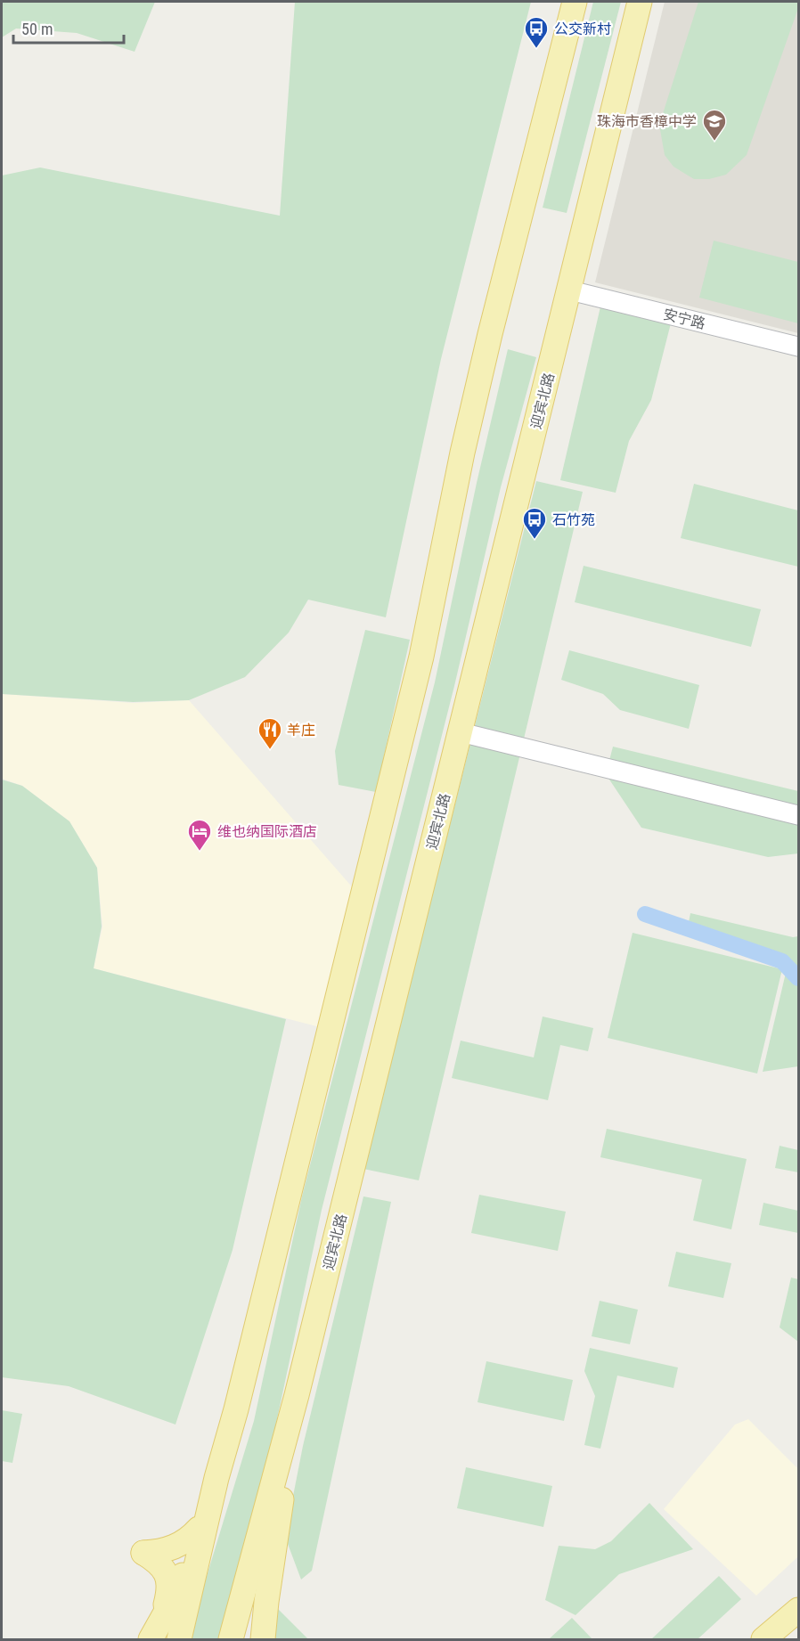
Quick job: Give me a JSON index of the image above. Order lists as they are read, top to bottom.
{
  "streets": {
    "main road": ["迎宾北路"],
    "street": ["安宁路"]
  },
  "crossings": [
    ["安宁路", "迎宾北路"]
  ],
  "places": {
    "bus stop": ["公交新村", "石竹苑"],
    "school or university": ["珠海市香樟中学"],
    "restaurant": ["羊庄"],
    "hotel": ["维也纳国际酒店"]
  },
  "scale_bar": "50 m"
}
